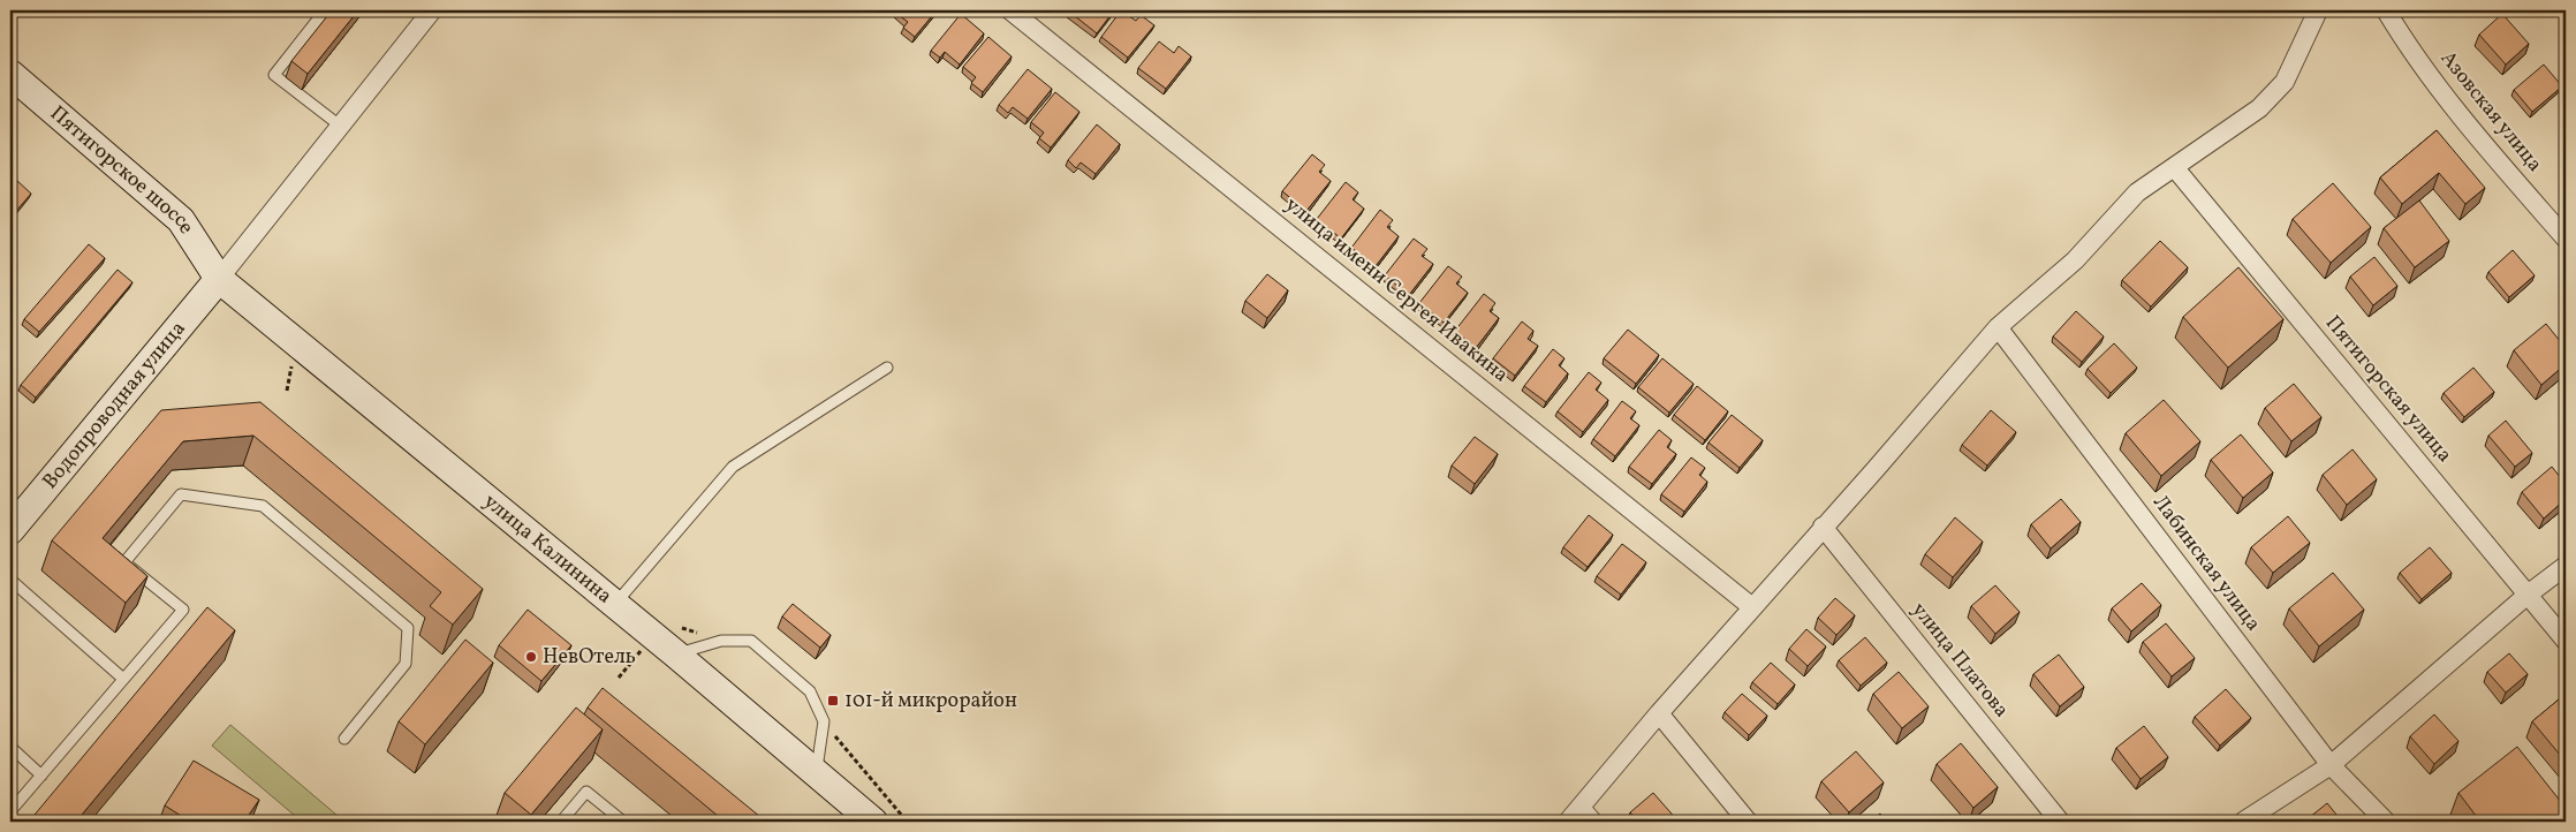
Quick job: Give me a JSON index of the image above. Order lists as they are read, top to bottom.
{
  "streets": {
    "main road": ["Пятигорское шоссе", "Водопроводная улица", "улица Калинина"],
    "street": [
      "Азовская улица",
      "улица имени Сергея Ивакина",
      "Пятигорская улица",
      "Лабинская улица",
      "улица Платова"
    ]
  },
  "crossings": [
    ["Пятигорское шоссе", "Водопроводная улица"],
    ["Пятигорское шоссе", "улица Калинина"],
    ["Водопроводная улица", "улица Калинина"]
  ],
  "places": {
    "other": ["НевОтель"],
    "transit": ["101-й микрорайон"]
  }
}
